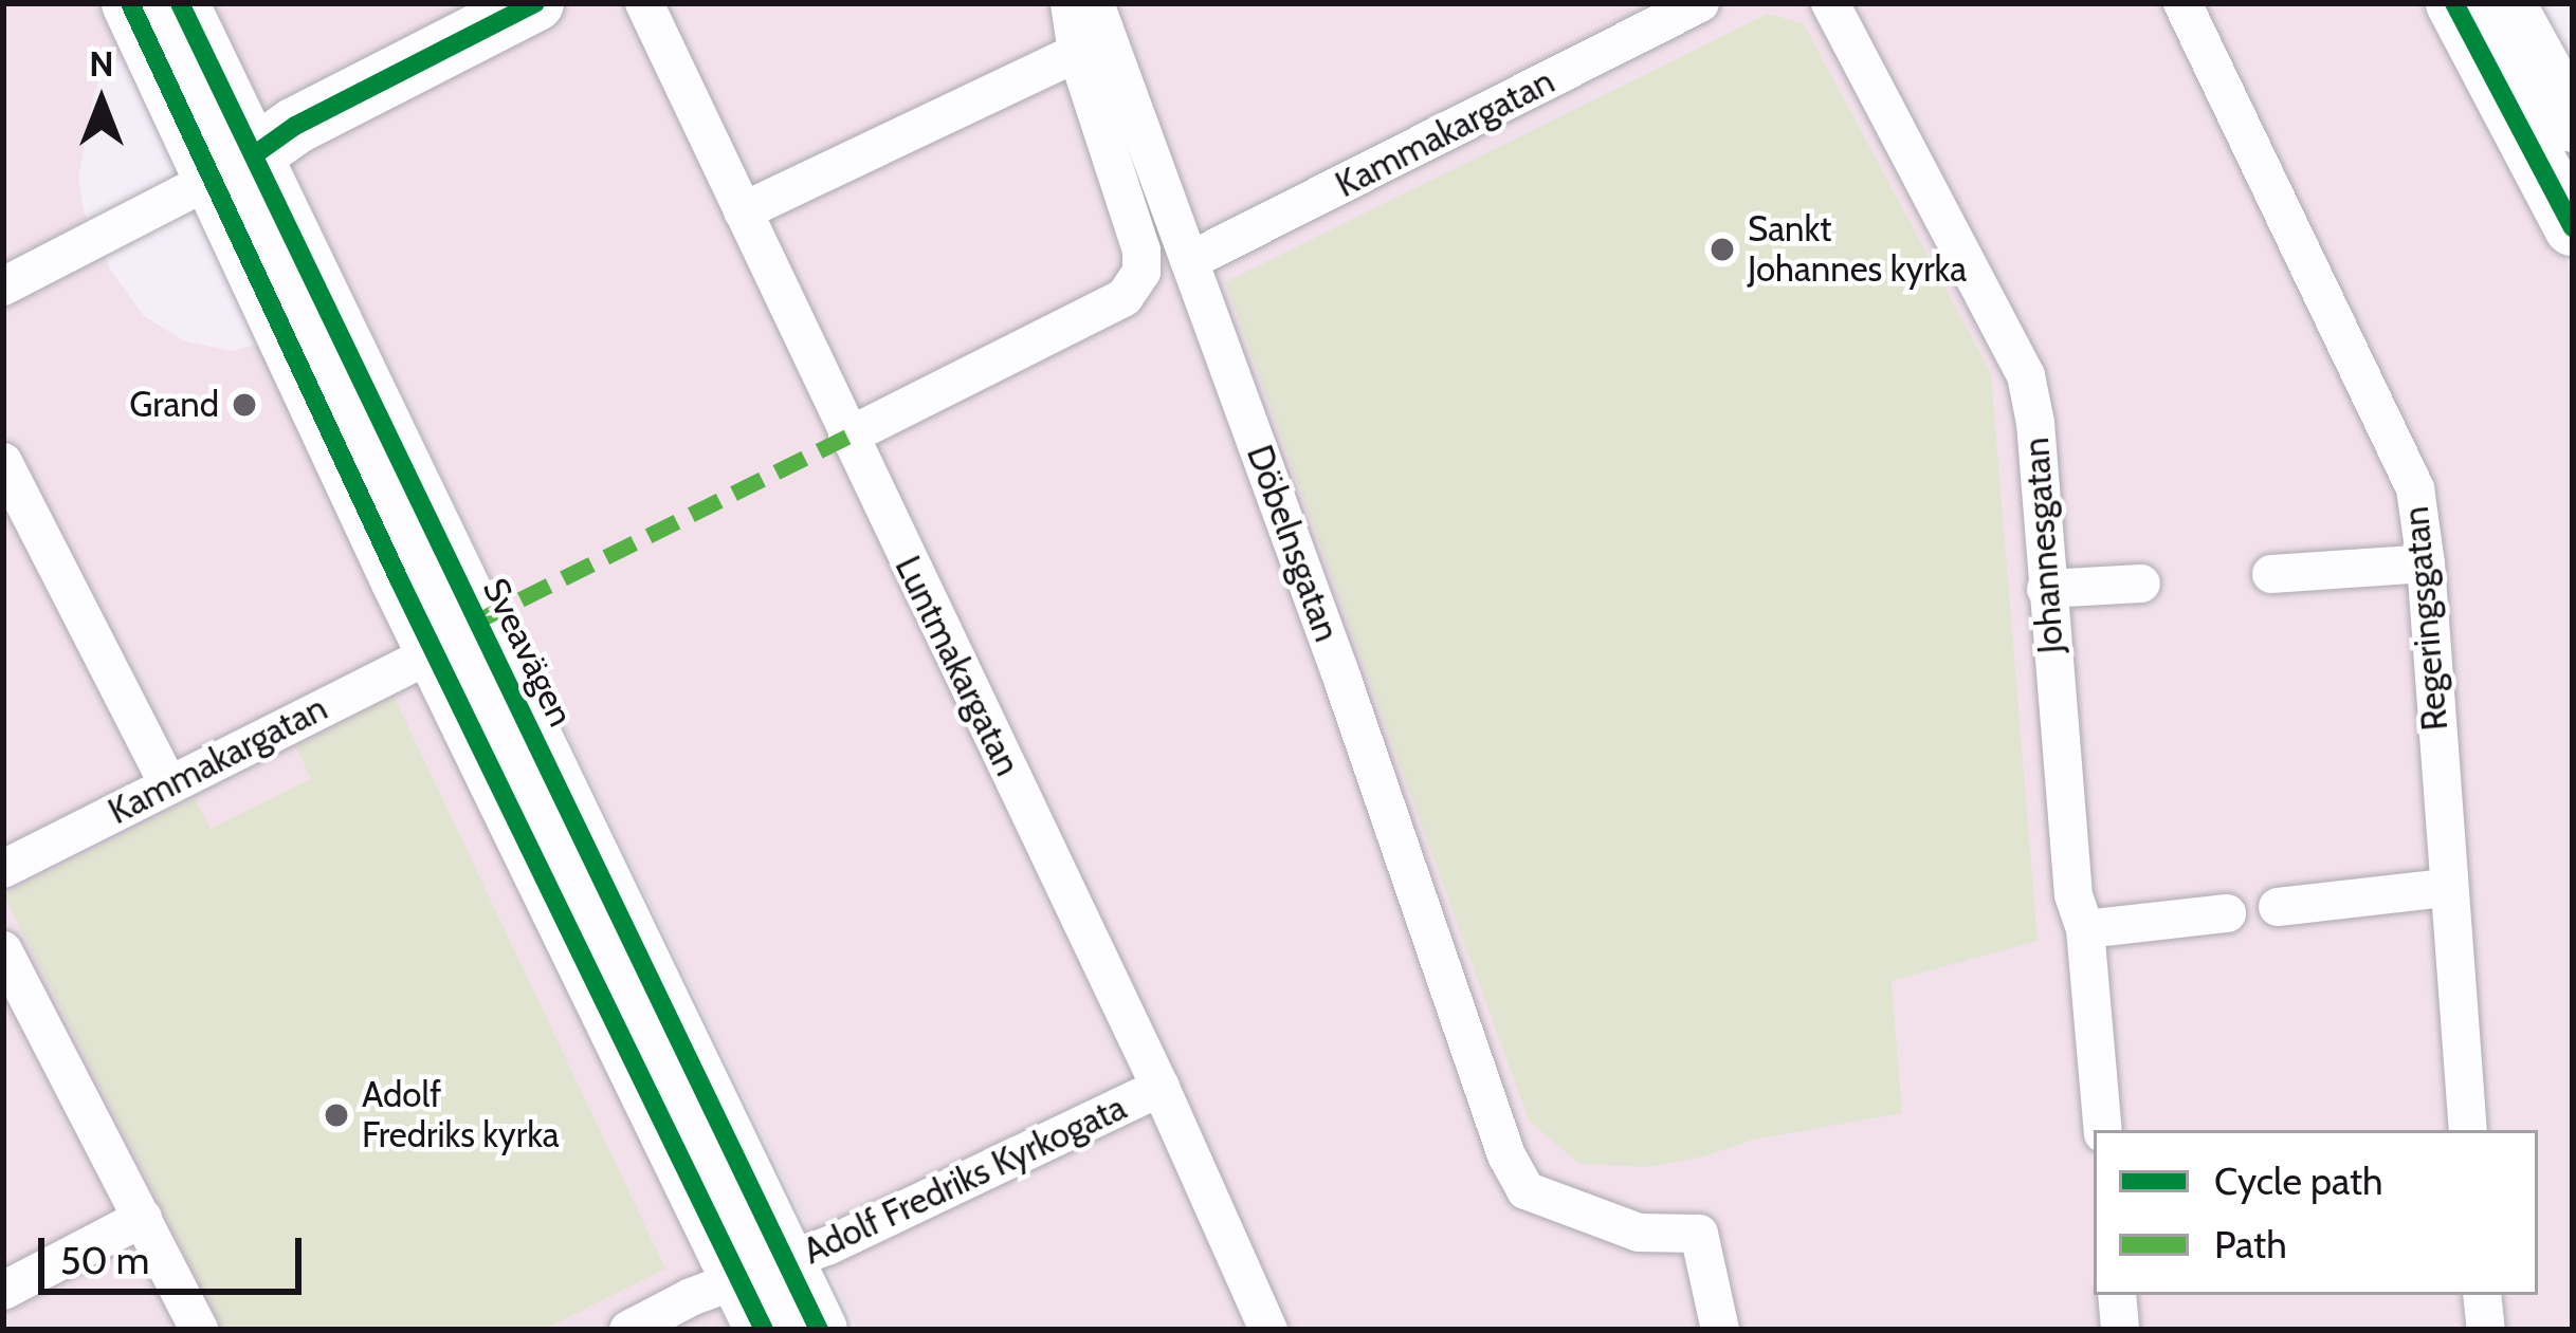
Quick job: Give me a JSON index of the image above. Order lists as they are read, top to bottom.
{
  "streets": {
    "main road": ["Sveavägen"],
    "street": [
      "Kammakargatan",
      "Döbelnsgatan",
      "Johannesgatan",
      "Regeringsgatan",
      "Luntmakargatan",
      "Adolf Fredriks Kyrkogata"
    ]
  },
  "crossings": [
    ["Kammakargatan", "Döbelnsgatan"],
    ["Kammakargatan", "Sveavägen"],
    ["Sveavägen", "Adolf Fredriks Kyrkogata"],
    ["Luntmakargatan", "Adolf Fredriks Kyrkogata"]
  ],
  "places": ["Sankt Johannes kyrka", "Grand", "Adolf Fredriks kyrka"],
  "legend": ["Cycle path", "Path"],
  "scale_bar": "50 m",
  "north": "top"
}
